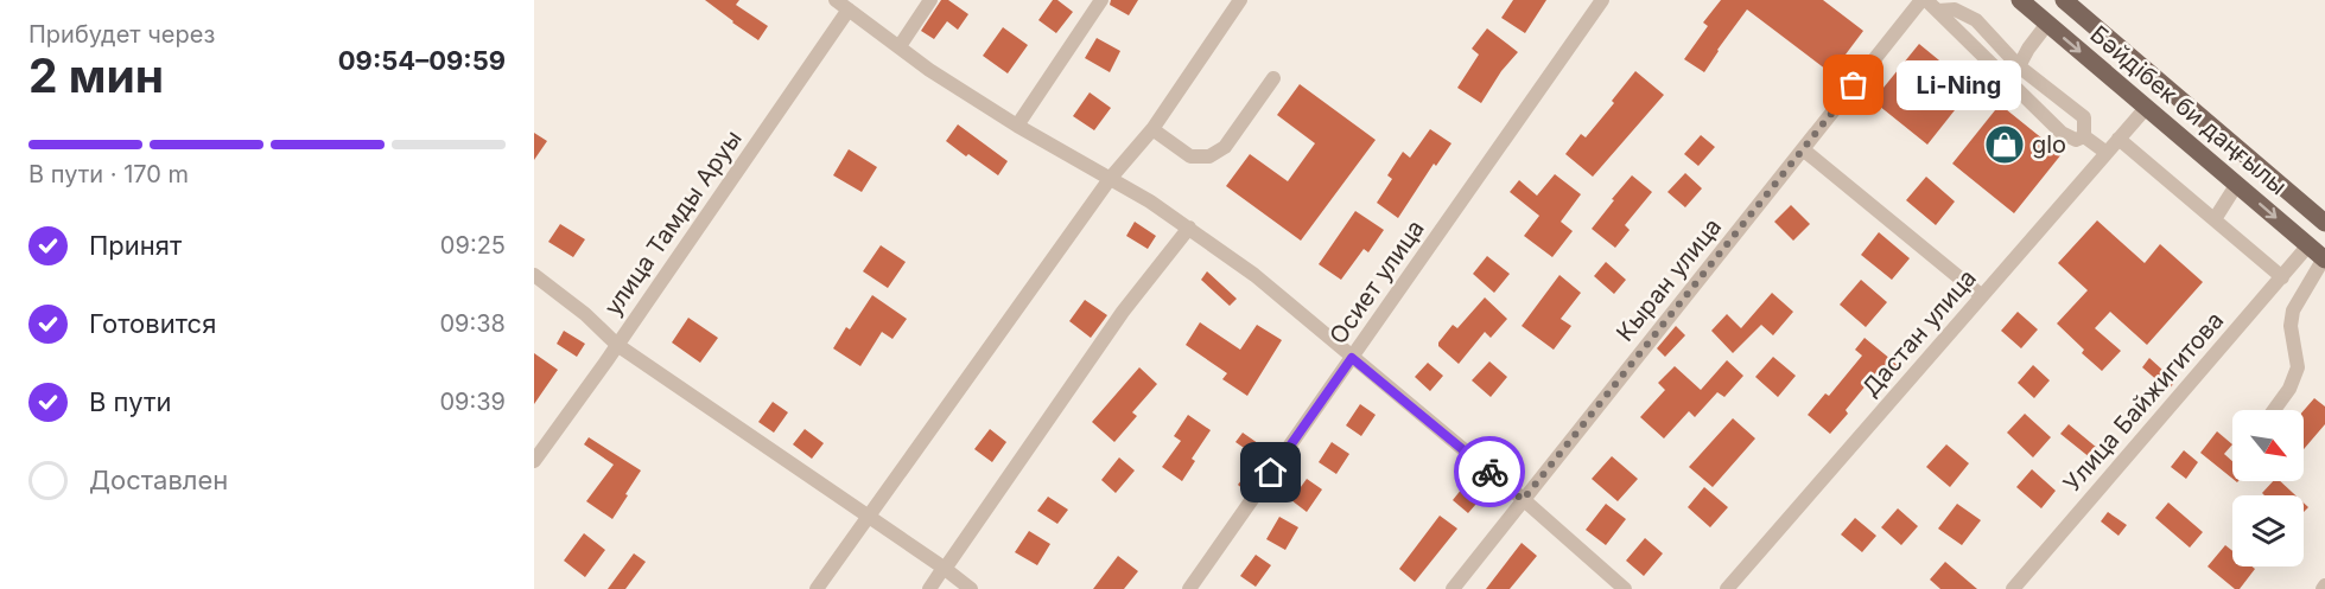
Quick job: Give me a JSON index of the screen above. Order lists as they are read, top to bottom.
{
  "streets": {
    "main road": ["Бәйдібек би даңғылы"],
    "street": [
      "улица Тамды Аруы",
      "Кыран улица",
      "Осиет улица",
      "Дастан улица",
      "Улица Байжигитова"
    ]
  },
  "crossings": [
    ["Бәйдібек би даңғылы", "Дастан улица"],
    ["Бәйдібек би даңғылы", "Улица Байжигитова"]
  ],
  "places": {
    "other": ["Li-Ning"],
    "shop": ["glo"]
  },
  "north": "bottom right",
  "page": {
    "heading": ["2 мин", "Прибудет через", "09:54–09:59"],
    "bubble": "Li-Ning",
    "bar": "В пути · 170 m",
    "list": [
      ["Принят", "09:25"],
      ["Готовится", "09:38"],
      ["В пути", "09:39"],
      "Доставлен"
    ]
  }
}
